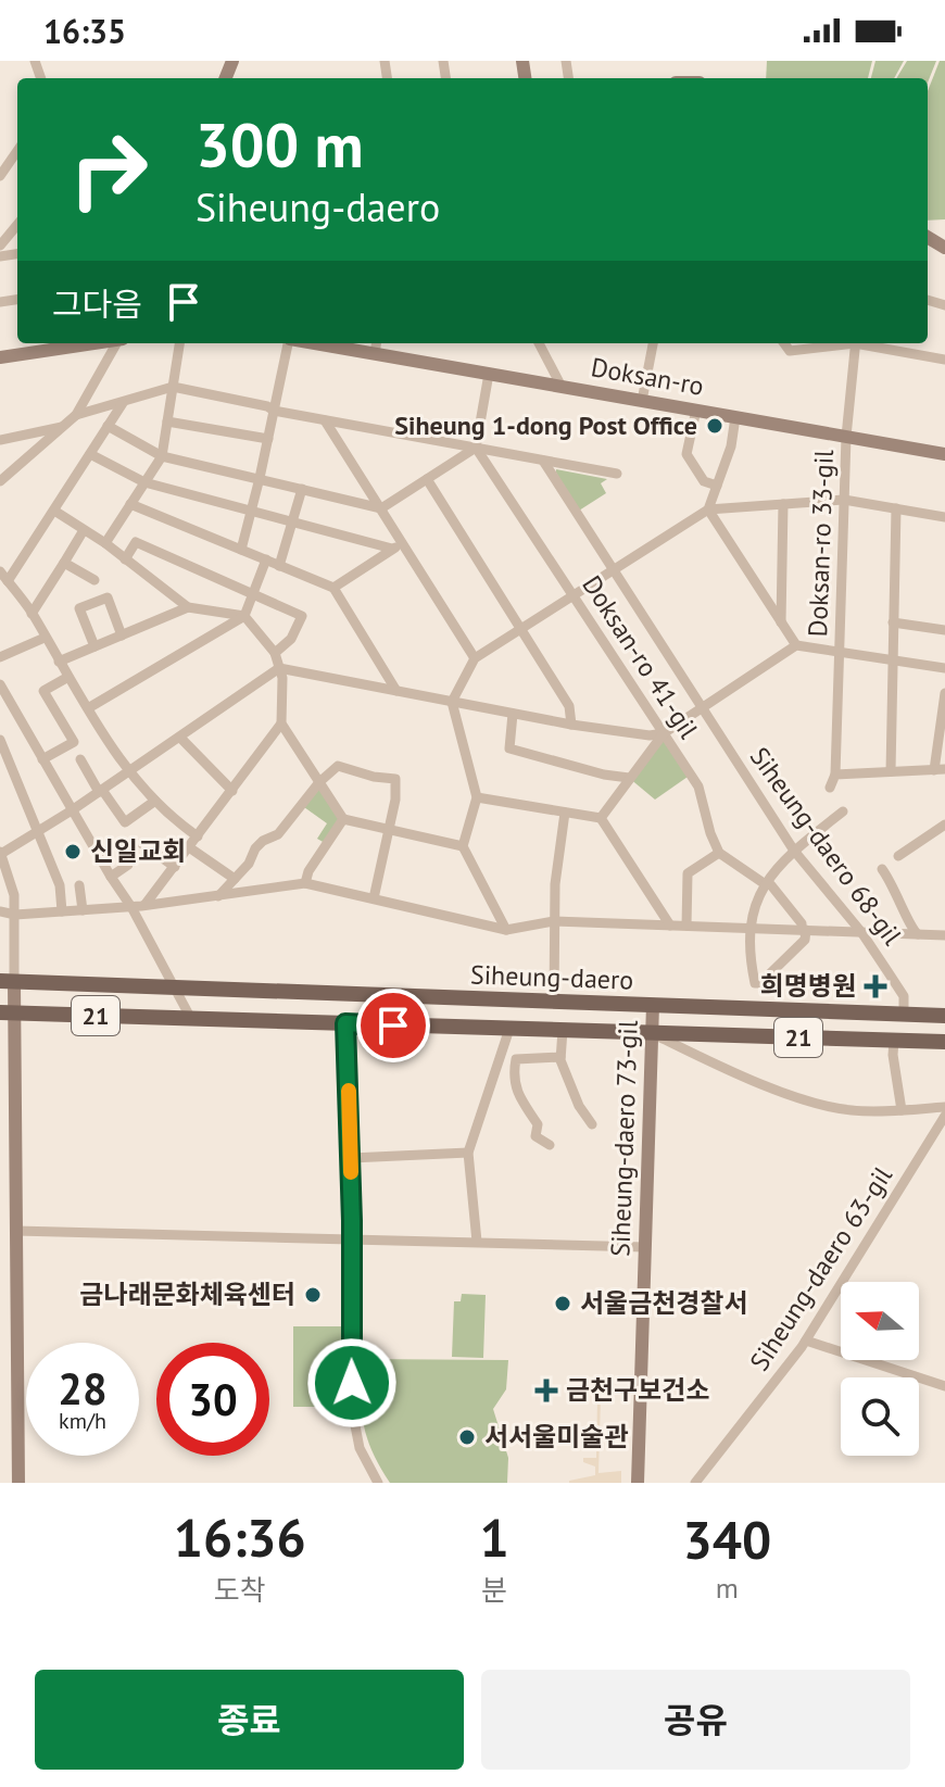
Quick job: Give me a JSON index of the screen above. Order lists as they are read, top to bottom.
{
  "streets": {
    "main road": ["Siheung-daero", "21"],
    "street": [
      "Doksan-ro",
      "Doksan-ro 33-gil",
      "Doksan-ro 41-gil",
      "Siheung-daero 68-gil",
      "Siheung-daero 73-gil",
      "Siheung-daero 63-gil"
    ]
  },
  "crossings": [
    ["Doksan-ro", "Doksan-ro 33-gil"],
    ["Doksan-ro 33-gil", "Siheung-daero 68-gil"],
    ["Siheung-daero 68-gil", "Siheung-daero"],
    ["Siheung-daero", "Siheung-daero 73-gil"]
  ],
  "places": {
    "other": [
      "Siheung 1-dong Post Office",
      "신일교회",
      "금나래문화체육센터",
      "서울금천경찰서",
      "서서울미술관"
    ],
    "health": ["희명병원", "금천구보건소"]
  },
  "north": "left",
  "page": {
    "status": "16:35",
    "turn": ["300 m", "Siheung-daero"],
    "then": "그다음",
    "speed": "28 km/h",
    "limit": "30",
    "eta": [
      "16:36",
      "도착",
      "1",
      "분",
      "340",
      "m"
    ],
    "buttons": ["종료", "공유"]
  }
}
